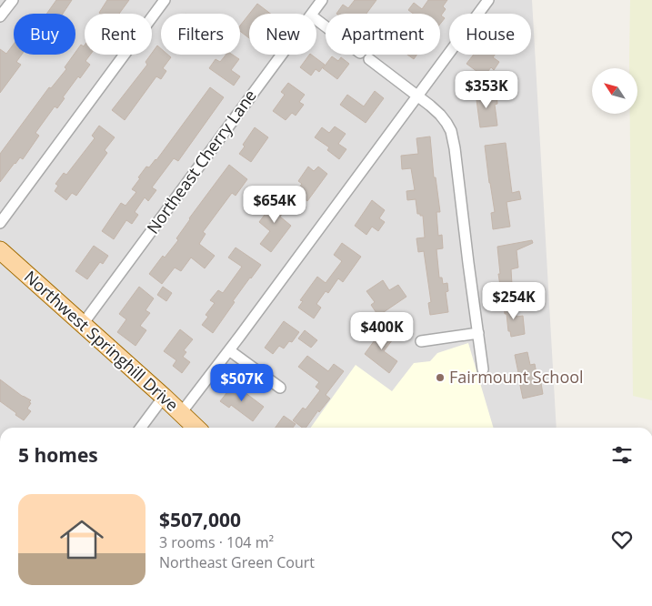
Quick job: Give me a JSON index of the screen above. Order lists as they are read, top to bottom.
{
  "streets": {
    "main road": ["Northwest Springhill Drive"],
    "street": ["Northeast Cherry Lane"]
  },
  "crossings": [
    ["Northeast Cherry Lane", "Northwest Springhill Drive"]
  ],
  "places": ["Fairmount School"],
  "north": "top left",
  "page": {
    "chip": [
      "Buy",
      "Rent",
      "Filters",
      "New",
      "Apartment",
      "House"
    ],
    "price": [
      "$353K",
      "$654K",
      "$254K",
      "$400K",
      "$507K"
    ],
    "heading": "5 homes",
    "list": [
      {
        "name": "$507,000",
        "note": "3 rooms · 104 m² · Northeast Green Court"
      }
    ]
  }
}
